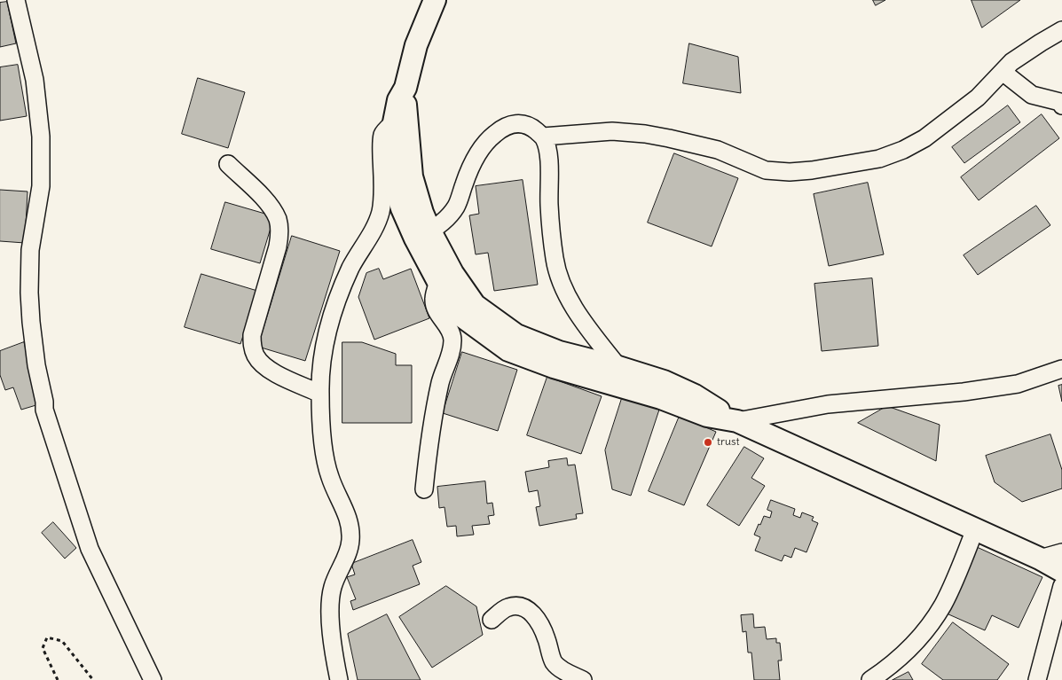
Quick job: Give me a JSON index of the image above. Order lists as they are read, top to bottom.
{
  "places": ["trust"]
}
